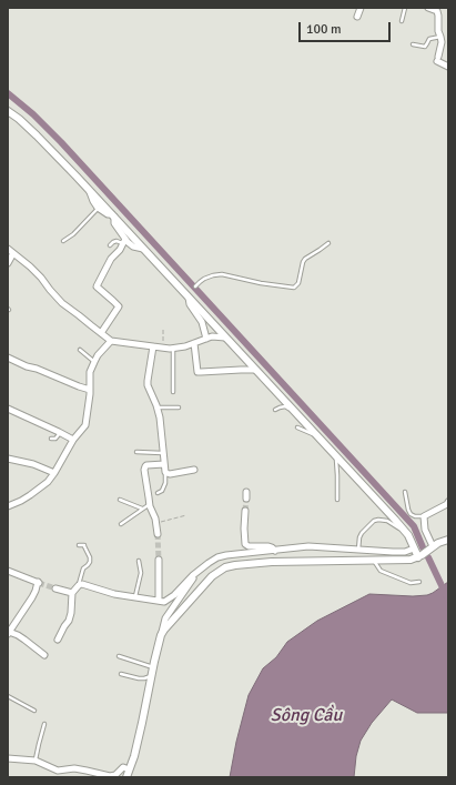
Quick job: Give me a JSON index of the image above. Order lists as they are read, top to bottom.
{
  "water": ["Sông Cầu"],
  "scale_bar": "100 m"
}
